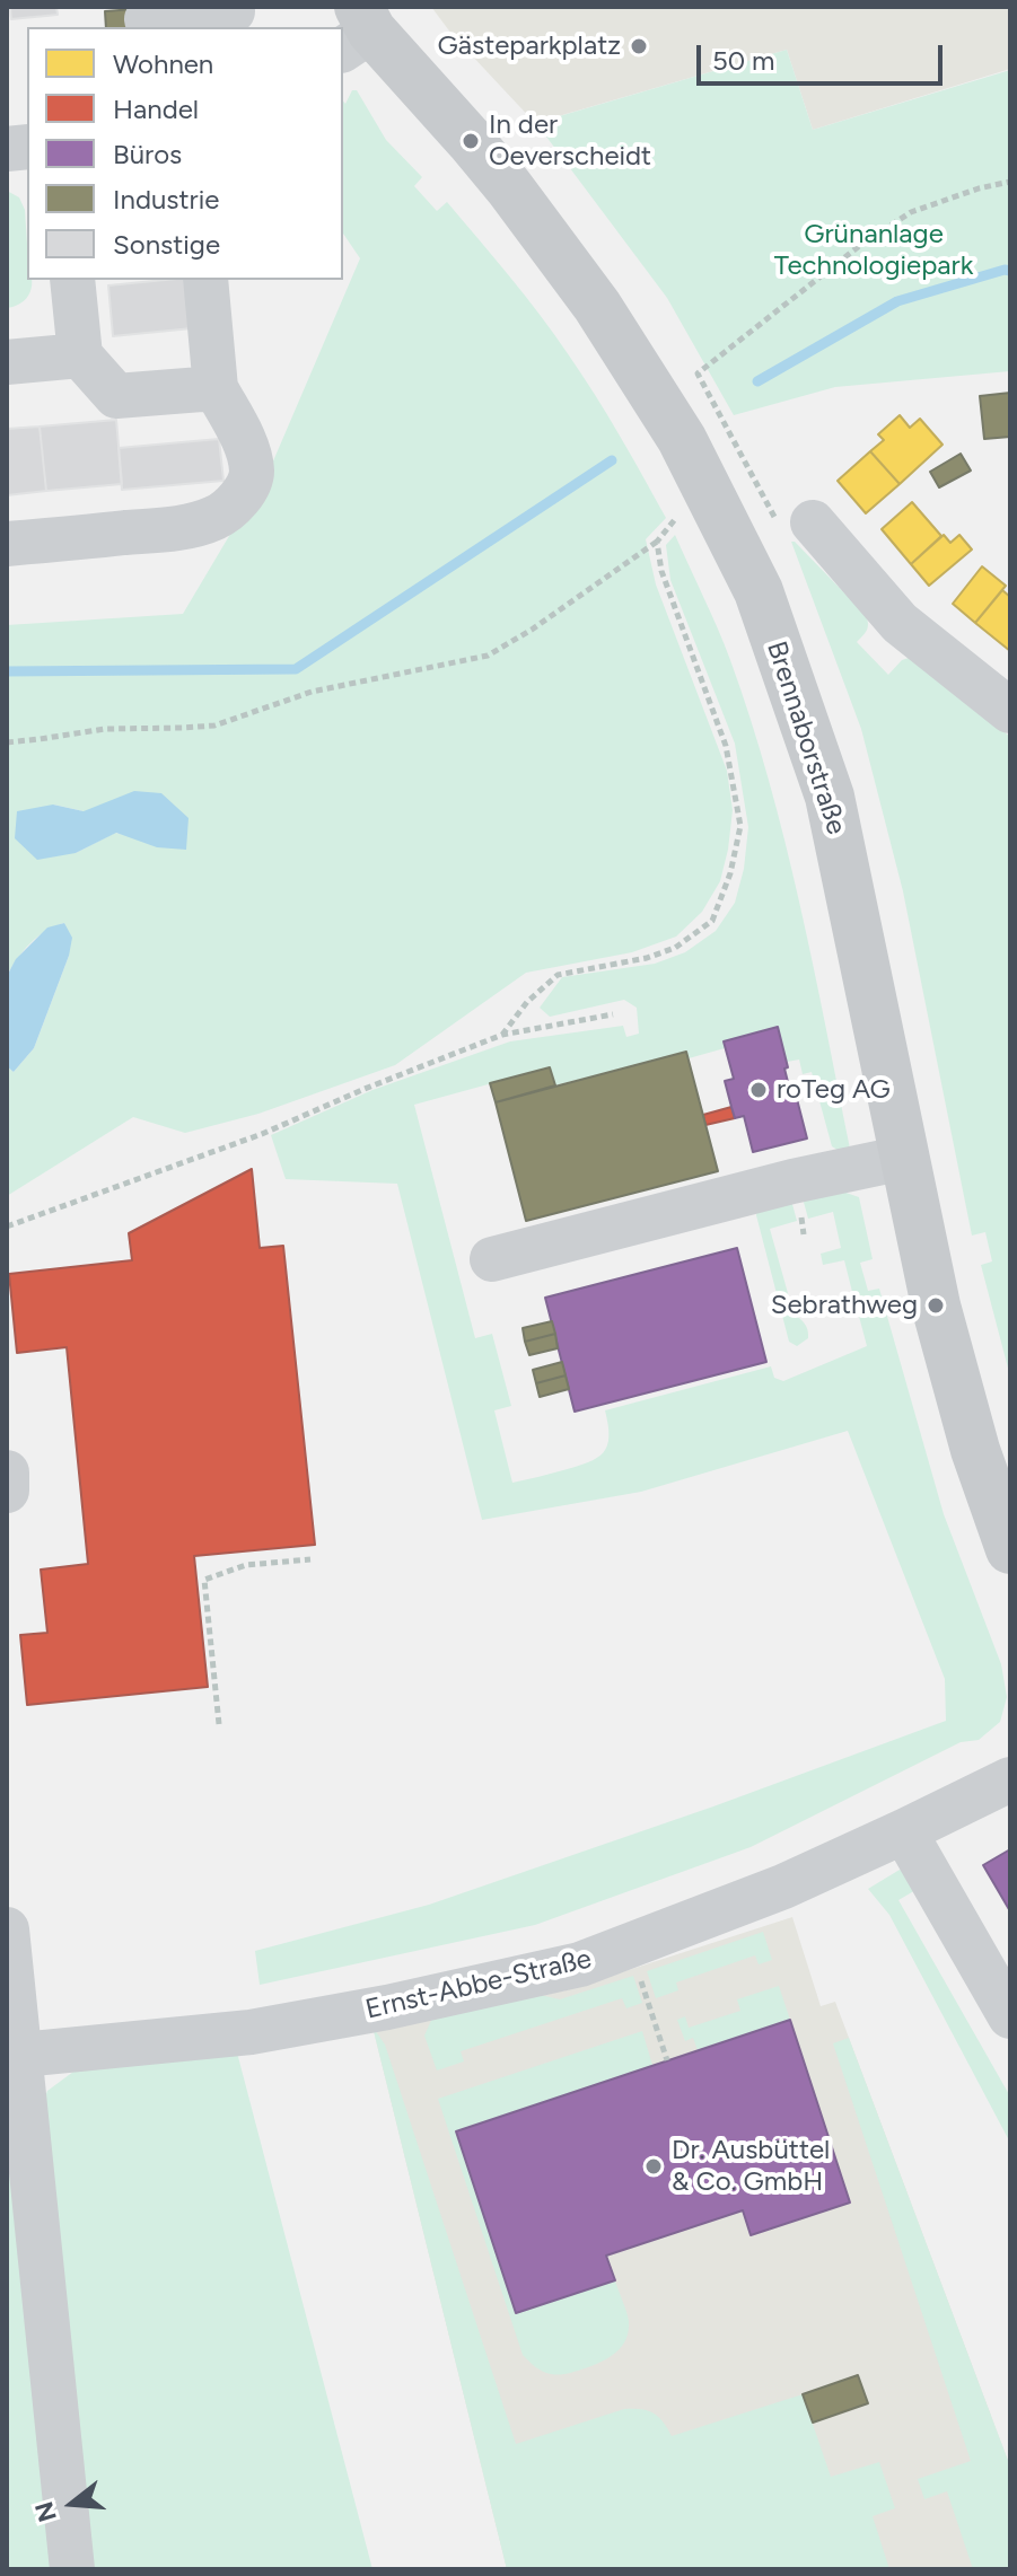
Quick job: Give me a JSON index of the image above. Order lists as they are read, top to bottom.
{
  "streets": {
    "main road": ["Brennaborstraße"],
    "street": ["Ernst-Abbe-Straße"]
  },
  "parks": ["Grünanlage Technologiepark"],
  "places": [
    "Gästeparkplatz",
    "In der Oeverscheidt",
    "roTeg AG",
    "Sebrathweg",
    "Dr. Ausbüttel & Co. GmbH"
  ],
  "legend": [
    "Wohnen",
    "Handel",
    "Büros",
    "Industrie",
    "Sonstige"
  ],
  "scale_bar": "50 m",
  "north": "left"
}
